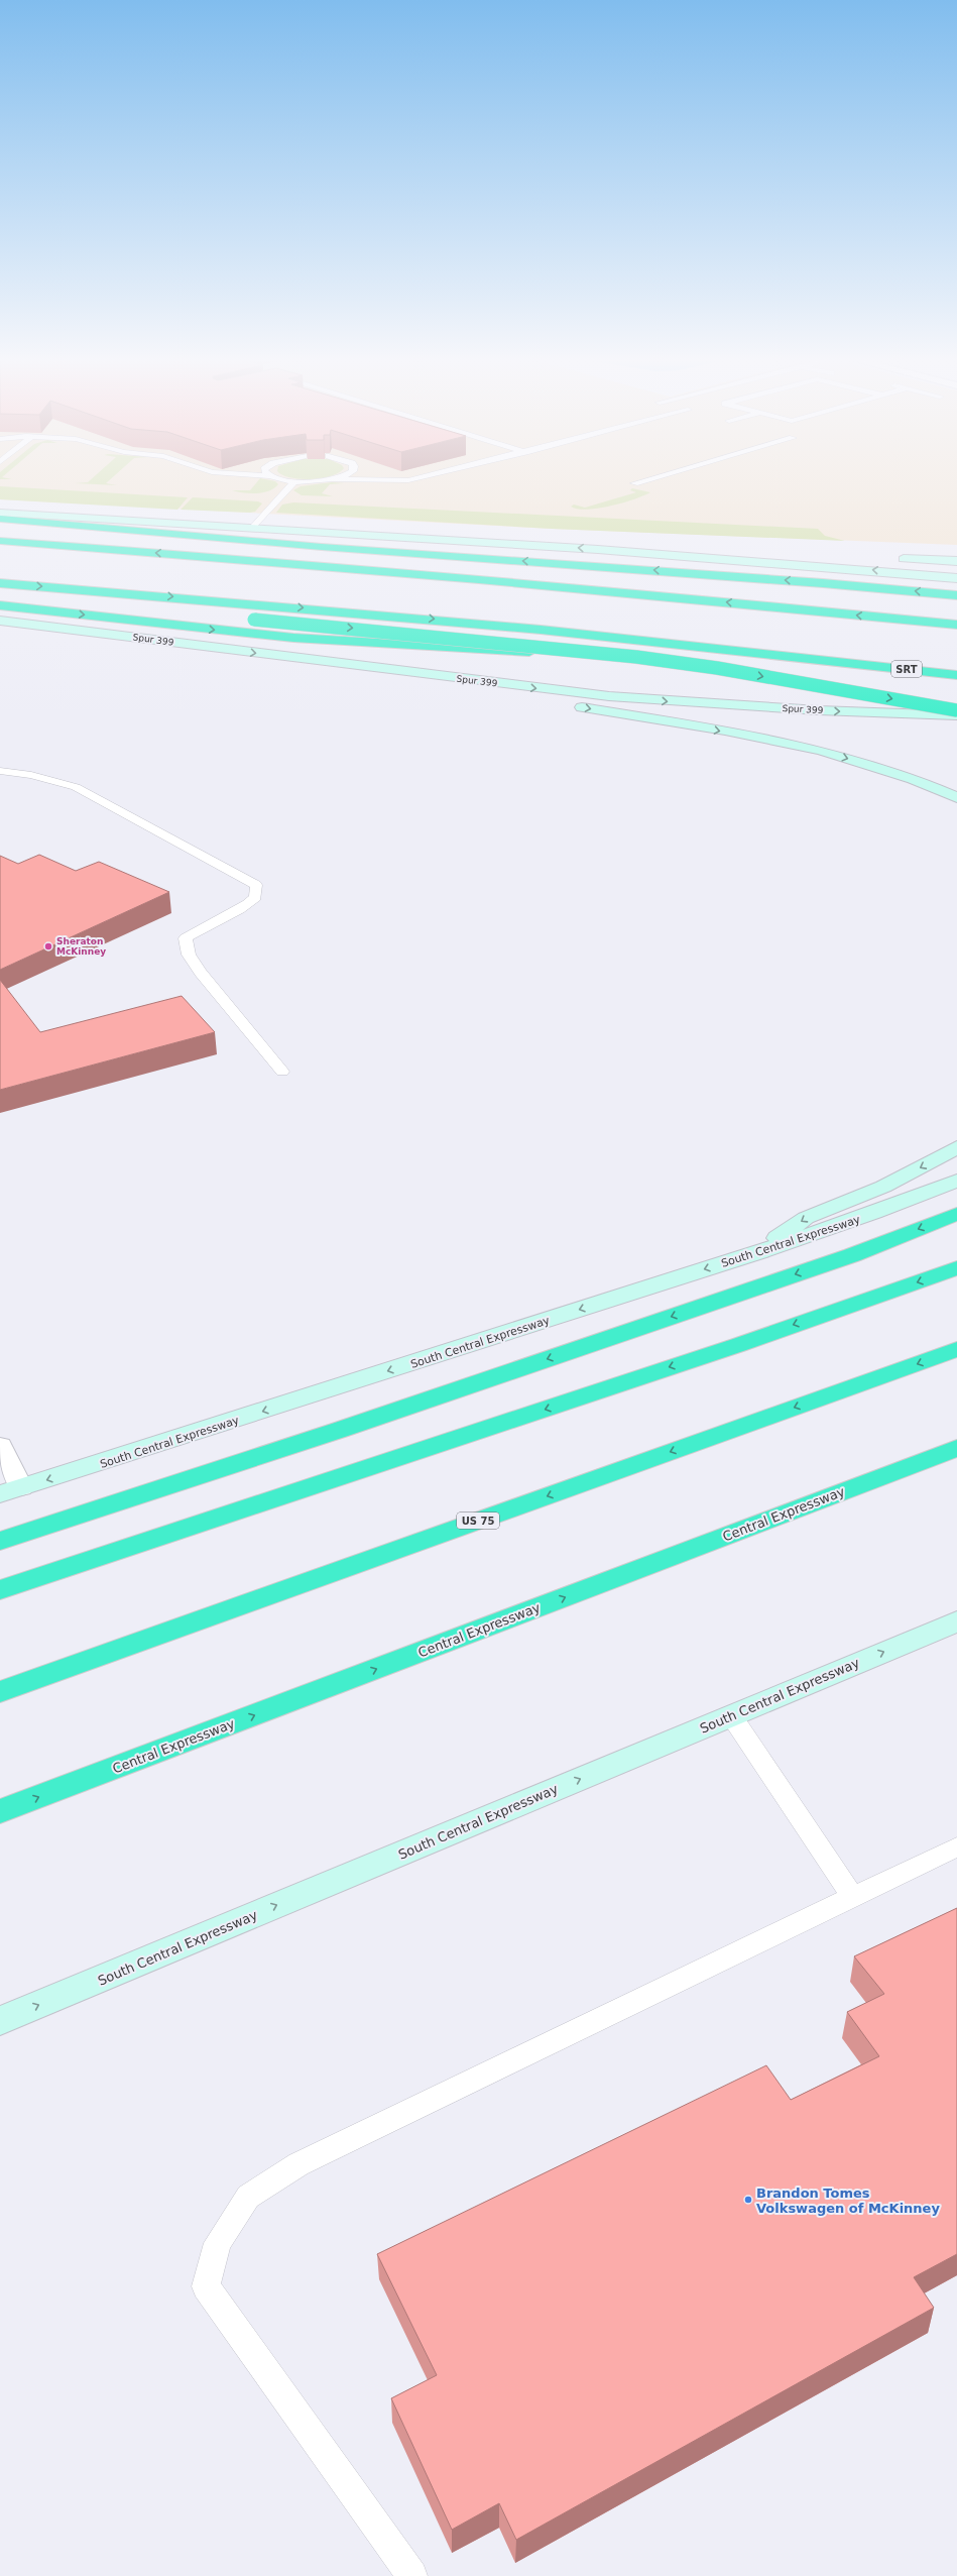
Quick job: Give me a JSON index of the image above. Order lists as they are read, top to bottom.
{
  "streets": {
    "highway": ["SRT", "Central Expressway", "US 75"],
    "main road": ["Spur 399", "South Central Expressway"]
  },
  "places": ["Sheraton McKinney", "Brandon Tomes Volkswagen of McKinney"]
}
